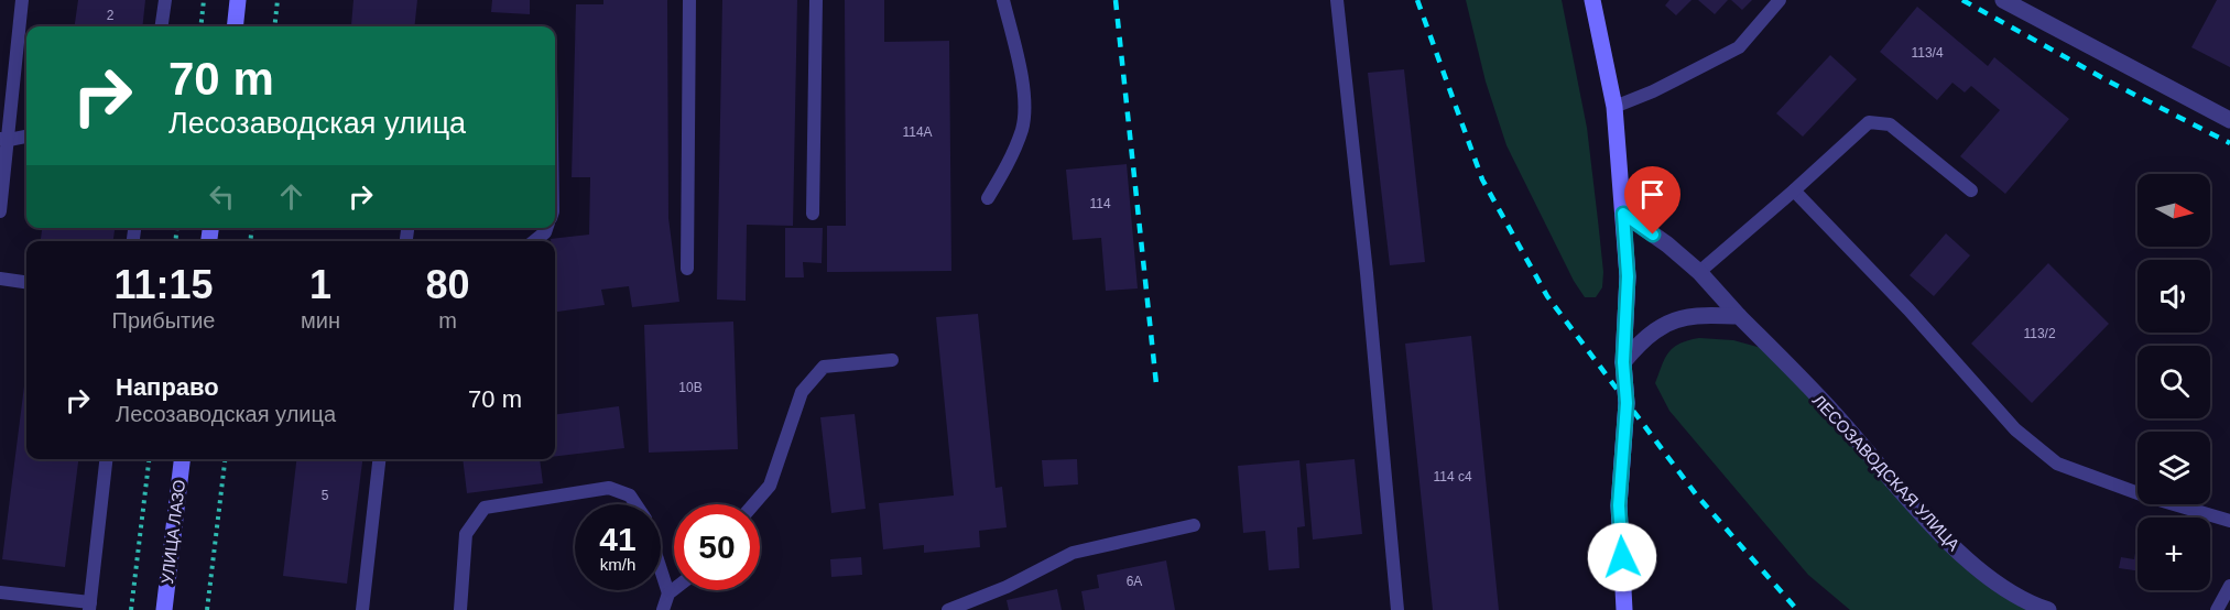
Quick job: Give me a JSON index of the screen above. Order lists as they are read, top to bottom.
{
  "streets": {
    "main road": ["УЛИЦА ЛАЗО"],
    "street": ["ЛЕСОЗАВОДСКАЯ УЛИЦА"]
  },
  "house_numbers": [
    "2",
    "113/4",
    "114А",
    "114",
    "113/2",
    "10В",
    "114 с4",
    "5",
    "6А"
  ],
  "north": "right",
  "page": {
    "turn": ["70 m", "Лесозаводская улица"],
    "map_buttons": "+",
    "eta": [
      "11:15",
      "Прибытие",
      "1",
      "мин",
      "80",
      "m"
    ],
    "list": [
      {
        "name": "Направо",
        "note": "Лесозаводская улица",
        "value": "70 m"
      }
    ],
    "speed": "41 km/h",
    "limit": "50"
  }
}
